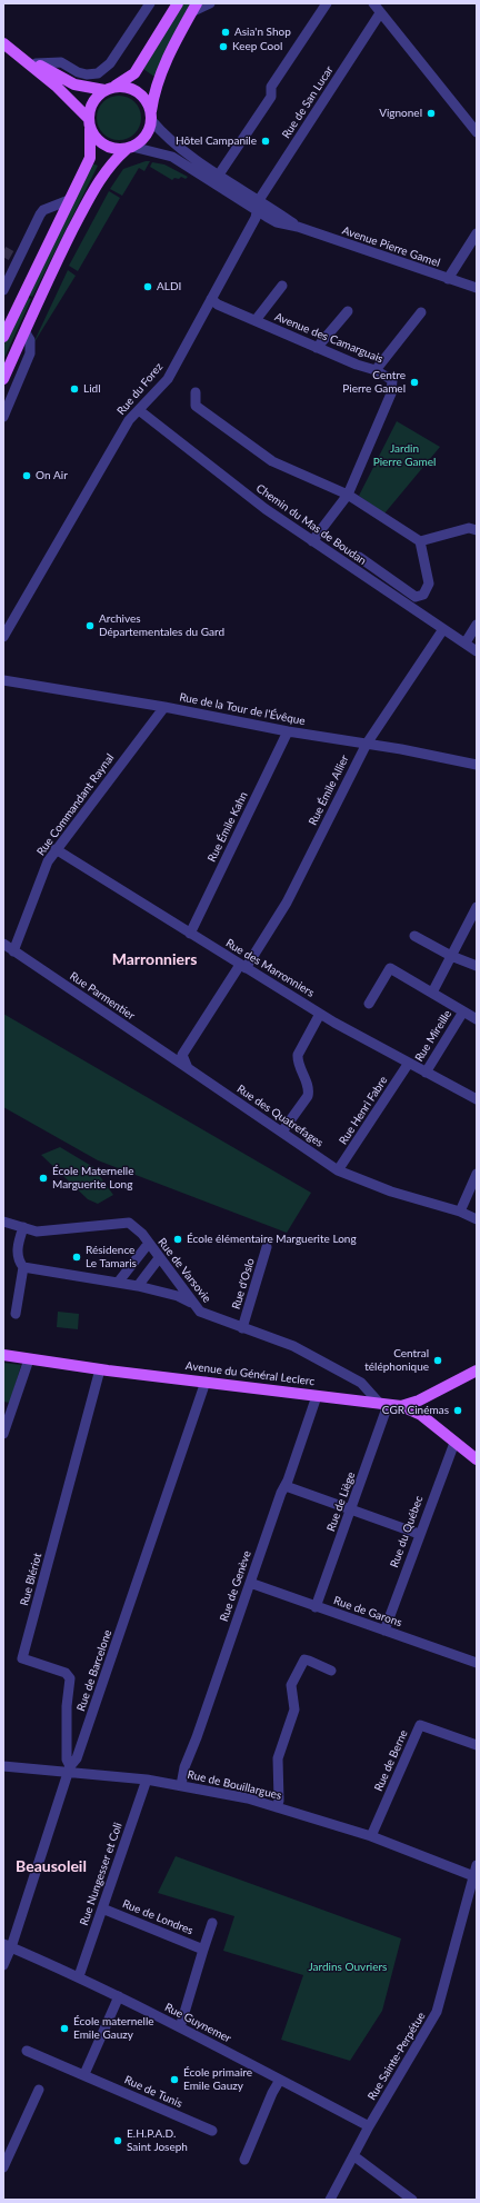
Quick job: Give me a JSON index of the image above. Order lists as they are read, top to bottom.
{
  "streets": {
    "main road": ["Avenue du Général Leclerc"],
    "street": [
      "Rue de San Lucar",
      "Avenue Pierre Gamel",
      "Avenue des Camarguais",
      "Rue du Forez",
      "Chemin du Mas de Boudan",
      "Rue de la Tour de l'Évêque",
      "Rue Émile Allier",
      "Rue Commandant Raynal",
      "Rue Émile Kahn",
      "Rue des Marronniers",
      "Rue Parmentier",
      "Rue Mireille",
      "Rue Henri Fabre",
      "Rue des Quatrefages",
      "Rue de Varsovie",
      "Rue d'Oslo",
      "Rue de Liège",
      "Rue du Québec",
      "Rue Blériot",
      "Rue de Genève",
      "Rue de Garons",
      "Rue de Barcelone",
      "Rue de Berne",
      "Rue de Bouillargues",
      "Rue Nungesser et Coli",
      "Rue de Londres",
      "Rue Guynemer",
      "Rue Sainte-Perpétue",
      "Rue de Tunis"
    ]
  },
  "crossings": [
    ["Rue de San Lucar", "Avenue Pierre Gamel"],
    ["Rue de San Lucar", "Rue du Forez"],
    ["Avenue Pierre Gamel", "Rue du Forez"],
    ["Avenue des Camarguais", "Rue du Forez"],
    ["Avenue des Camarguais", "Chemin du Mas de Boudan"],
    ["Rue du Forez", "Chemin du Mas de Boudan"],
    ["Chemin du Mas de Boudan", "Rue Émile Allier"],
    ["Rue de la Tour de l'Évêque", "Rue Émile Allier"],
    ["Rue de la Tour de l'Évêque", "Rue Commandant Raynal"],
    ["Rue de la Tour de l'Évêque", "Rue Émile Kahn"],
    ["Rue Émile Allier", "Rue des Marronniers"],
    ["Rue Commandant Raynal", "Rue des Marronniers"],
    ["Rue Commandant Raynal", "Rue Parmentier"],
    ["Rue Émile Kahn", "Rue des Marronniers"],
    ["Rue des Marronniers", "Rue Mireille"],
    ["Rue des Marronniers", "Rue Henri Fabre"],
    ["Rue Parmentier", "Rue des Quatrefages"],
    ["Rue Henri Fabre", "Rue des Quatrefages"],
    ["Rue de Varsovie", "Rue d'Oslo"],
    ["Rue de Varsovie", "Avenue du Général Leclerc"],
    ["Rue de Varsovie", "Rue de Liège"],
    ["Avenue du Général Leclerc", "Rue de Liège"],
    ["Avenue du Général Leclerc", "Rue du Québec"],
    ["Avenue du Général Leclerc", "Rue Blériot"],
    ["Avenue du Général Leclerc", "Rue de Genève"],
    ["Avenue du Général Leclerc", "Rue de Barcelone"],
    ["Rue de Liège", "Rue de Garons"],
    ["Rue du Québec", "Rue de Garons"],
    ["Rue Blériot", "Rue de Barcelone"],
    ["Rue Blériot", "Rue de Bouillargues"],
    ["Rue de Genève", "Rue de Garons"],
    ["Rue de Genève", "Rue de Bouillargues"],
    ["Rue de Barcelone", "Rue de Bouillargues"],
    ["Rue de Barcelone", "Rue Guynemer"],
    ["Rue de Berne", "Rue de Bouillargues"],
    ["Rue de Bouillargues", "Rue Nungesser et Coli"],
    ["Rue de Bouillargues", "Rue Sainte-Perpétue"],
    ["Rue Nungesser et Coli", "Rue de Londres"],
    ["Rue Nungesser et Coli", "Rue Guynemer"],
    ["Rue de Londres", "Rue Guynemer"],
    ["Rue Guynemer", "Rue Sainte-Perpétue"]
  ],
  "districts": ["Marronniers", "Beausoleil"],
  "parks": ["Jardin Pierre Gamel", "Jardins Ouvriers"],
  "places": [
    "Asia'n Shop",
    "Keep Cool",
    "Vignonel",
    "Hôtel Campanile",
    "ALDI",
    "Centre Pierre Gamel",
    "Lidl",
    "On Air",
    "Archives Départementales du Gard",
    "École Maternelle Marguerite Long",
    "École élémentaire Marguerite Long",
    "Résidence Le Tamaris",
    "Central téléphonique",
    "CGR Cinémas",
    "École maternelle Emile Gauzy",
    "École primaire Emile Gauzy",
    "E.H.P.A.D. Saint Joseph"
  ]
}
